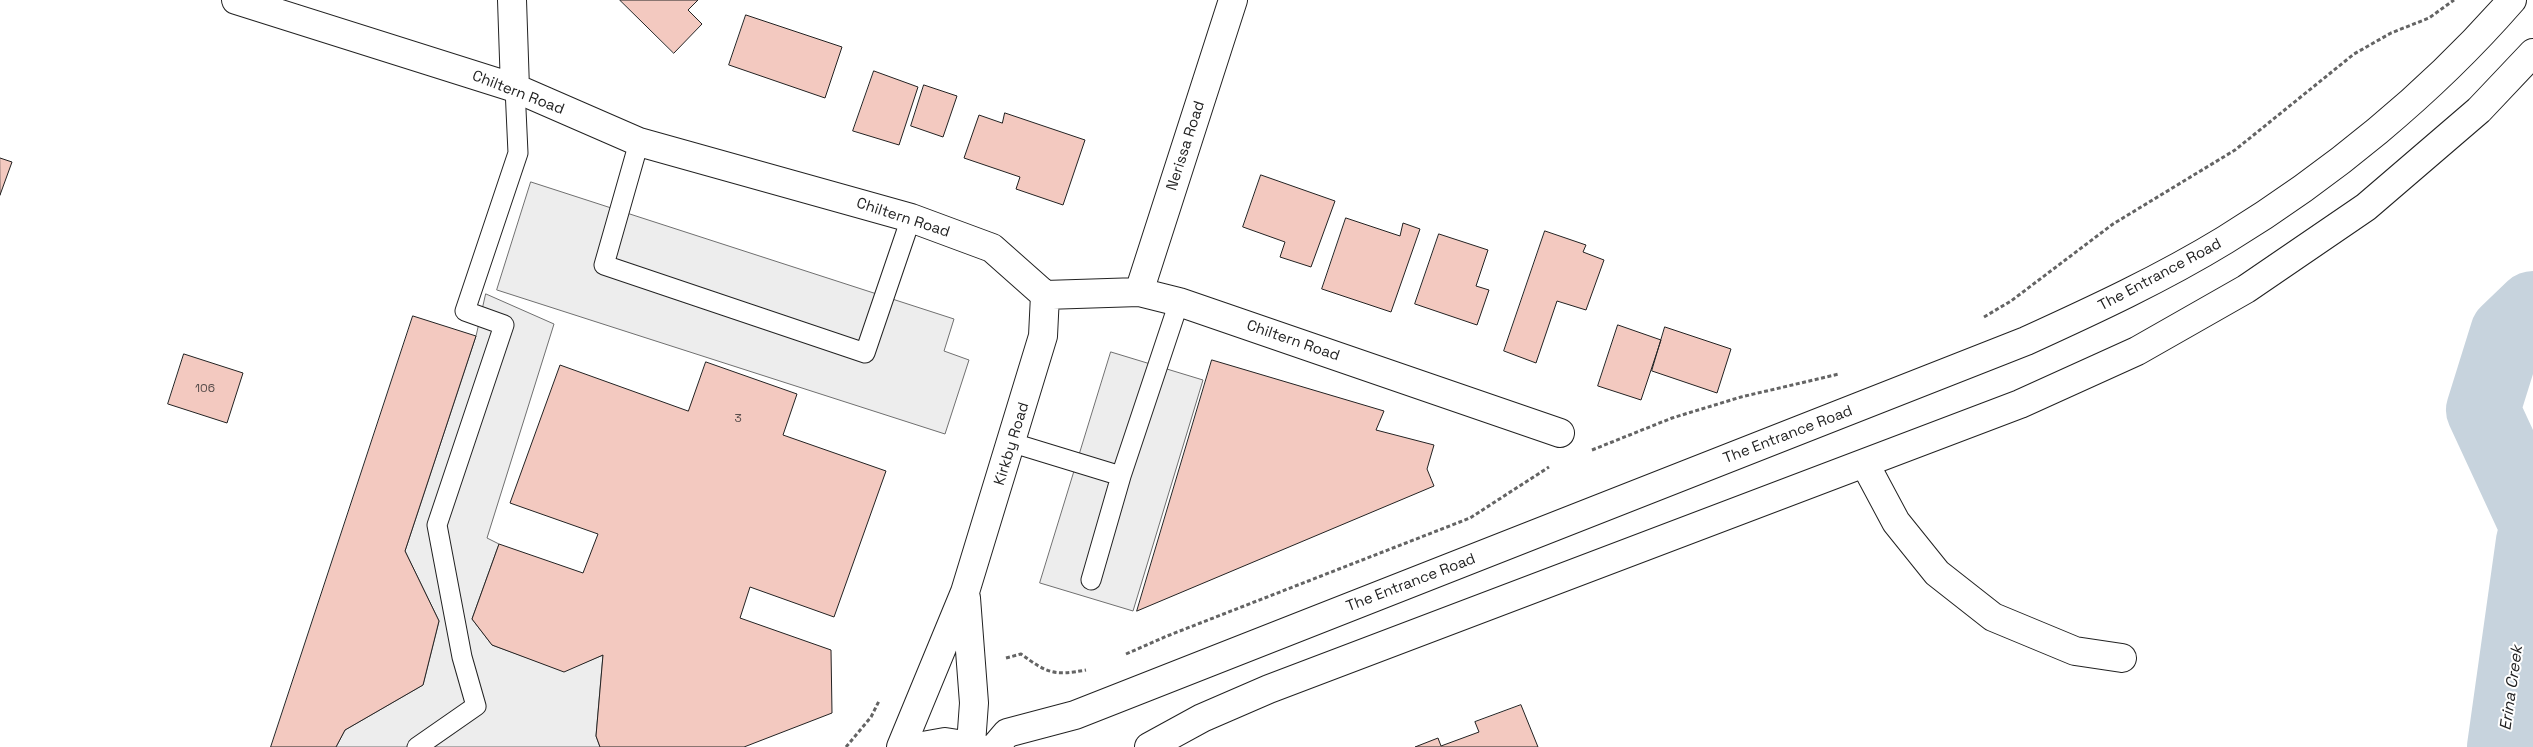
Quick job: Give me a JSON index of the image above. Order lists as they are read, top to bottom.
{
  "streets": {
    "main road": [
      "Chiltern Road",
      "Nerissa Road",
      "The Entrance Road",
      "Kirkby Road"
    ]
  },
  "crossings": [
    ["Chiltern Road", "Nerissa Road"],
    ["Chiltern Road", "Kirkby Road"],
    ["The Entrance Road", "Kirkby Road"]
  ],
  "water": ["Erina Creek"],
  "house_numbers": ["106", "3"]
}
